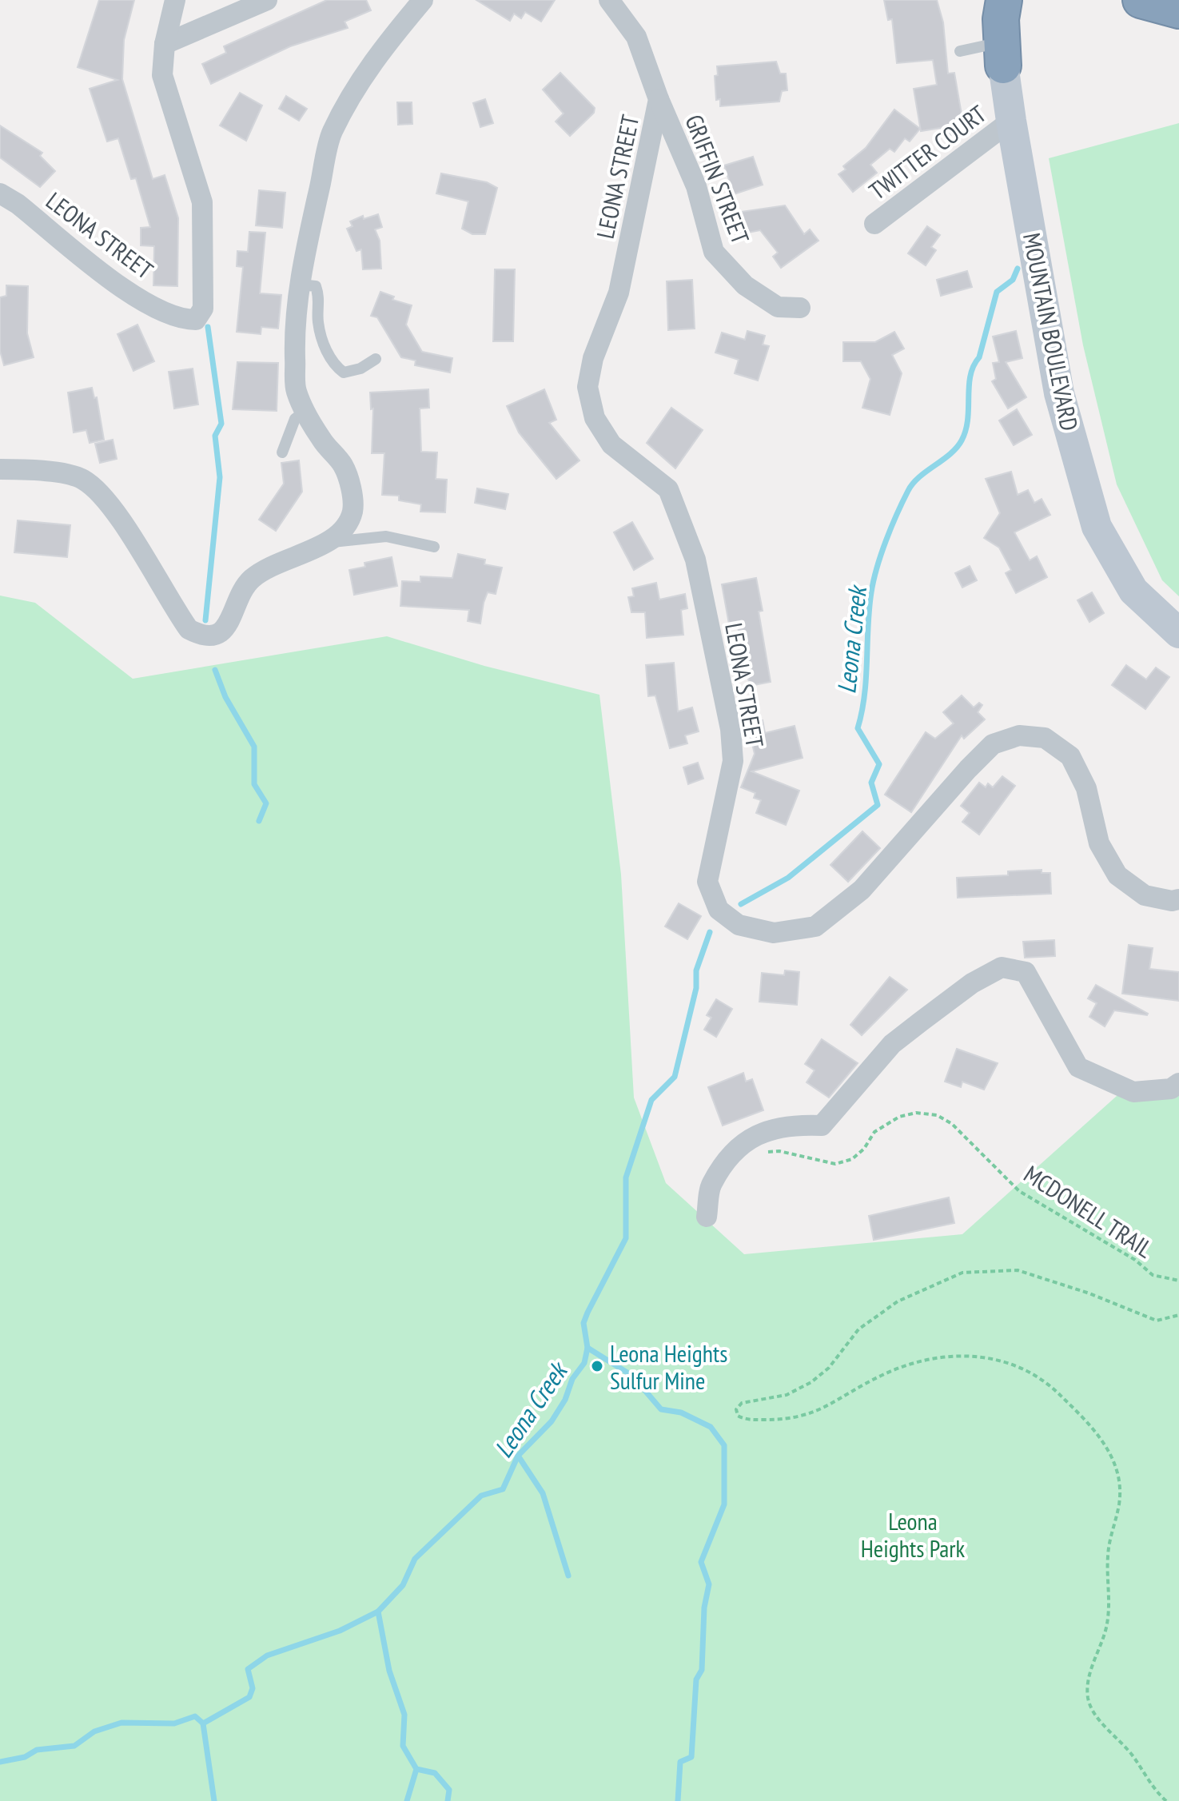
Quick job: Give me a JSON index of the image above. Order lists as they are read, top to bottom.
{
  "streets": {
    "street": [
      "TWITTER COURT",
      "LEONA STREET",
      "GRIFFIN STREET",
      "MOUNTAIN BOULEVARD"
    ],
    "path": ["MCDONELL TRAIL"]
  },
  "crossings": [
    ["TWITTER COURT", "MOUNTAIN BOULEVARD"],
    ["LEONA STREET", "GRIFFIN STREET"]
  ],
  "water": ["Leona Creek"],
  "parks": ["Leona Heights Park"],
  "places": ["Leona Heights Sulfur Mine"]
}
